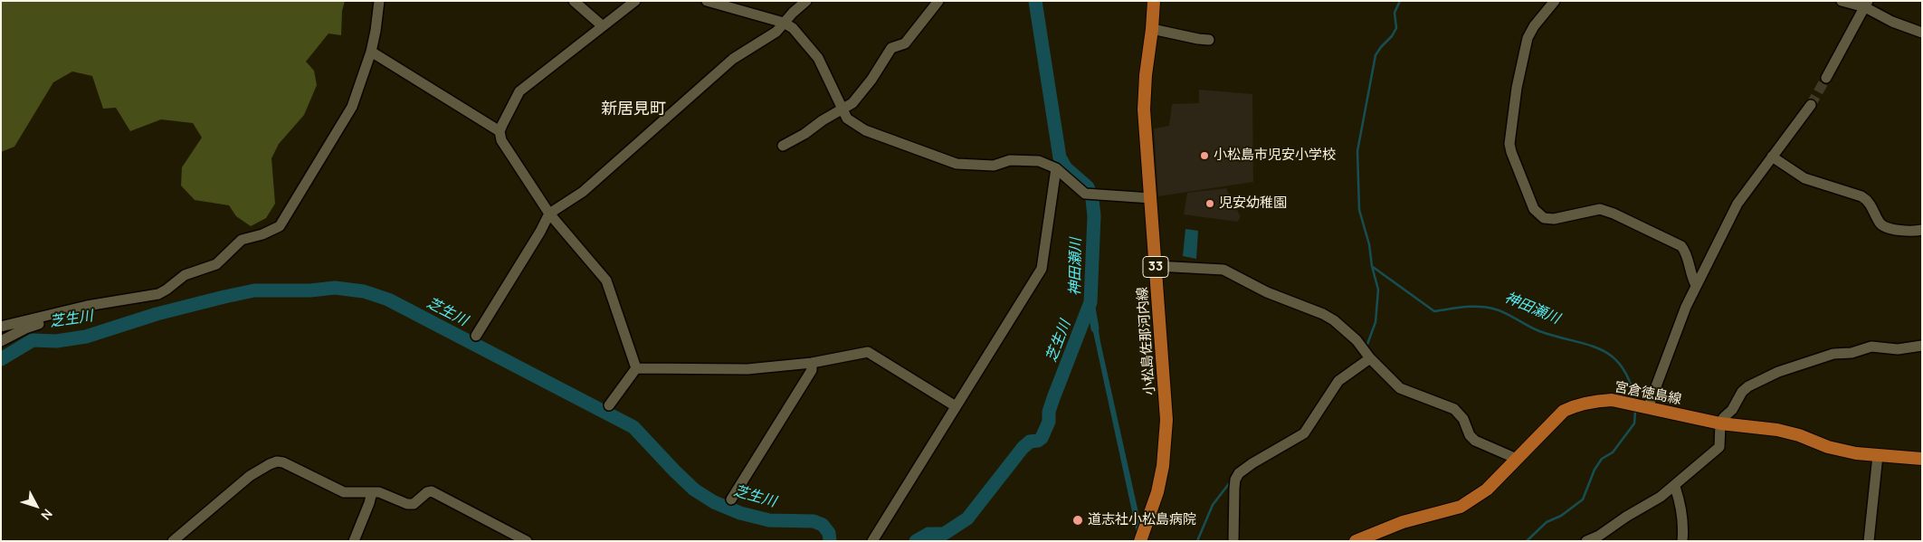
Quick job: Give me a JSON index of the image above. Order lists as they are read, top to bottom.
{
  "streets": {
    "main road": ["33", "小松島佐那河内線", "宮倉徳島線"]
  },
  "districts": ["新居見町"],
  "water": ["神田瀬川", "芝生川"],
  "places": ["小松島市児安小学校", "児安幼稚園", "道志社小松島病院"],
  "north": "bottom right"
}
